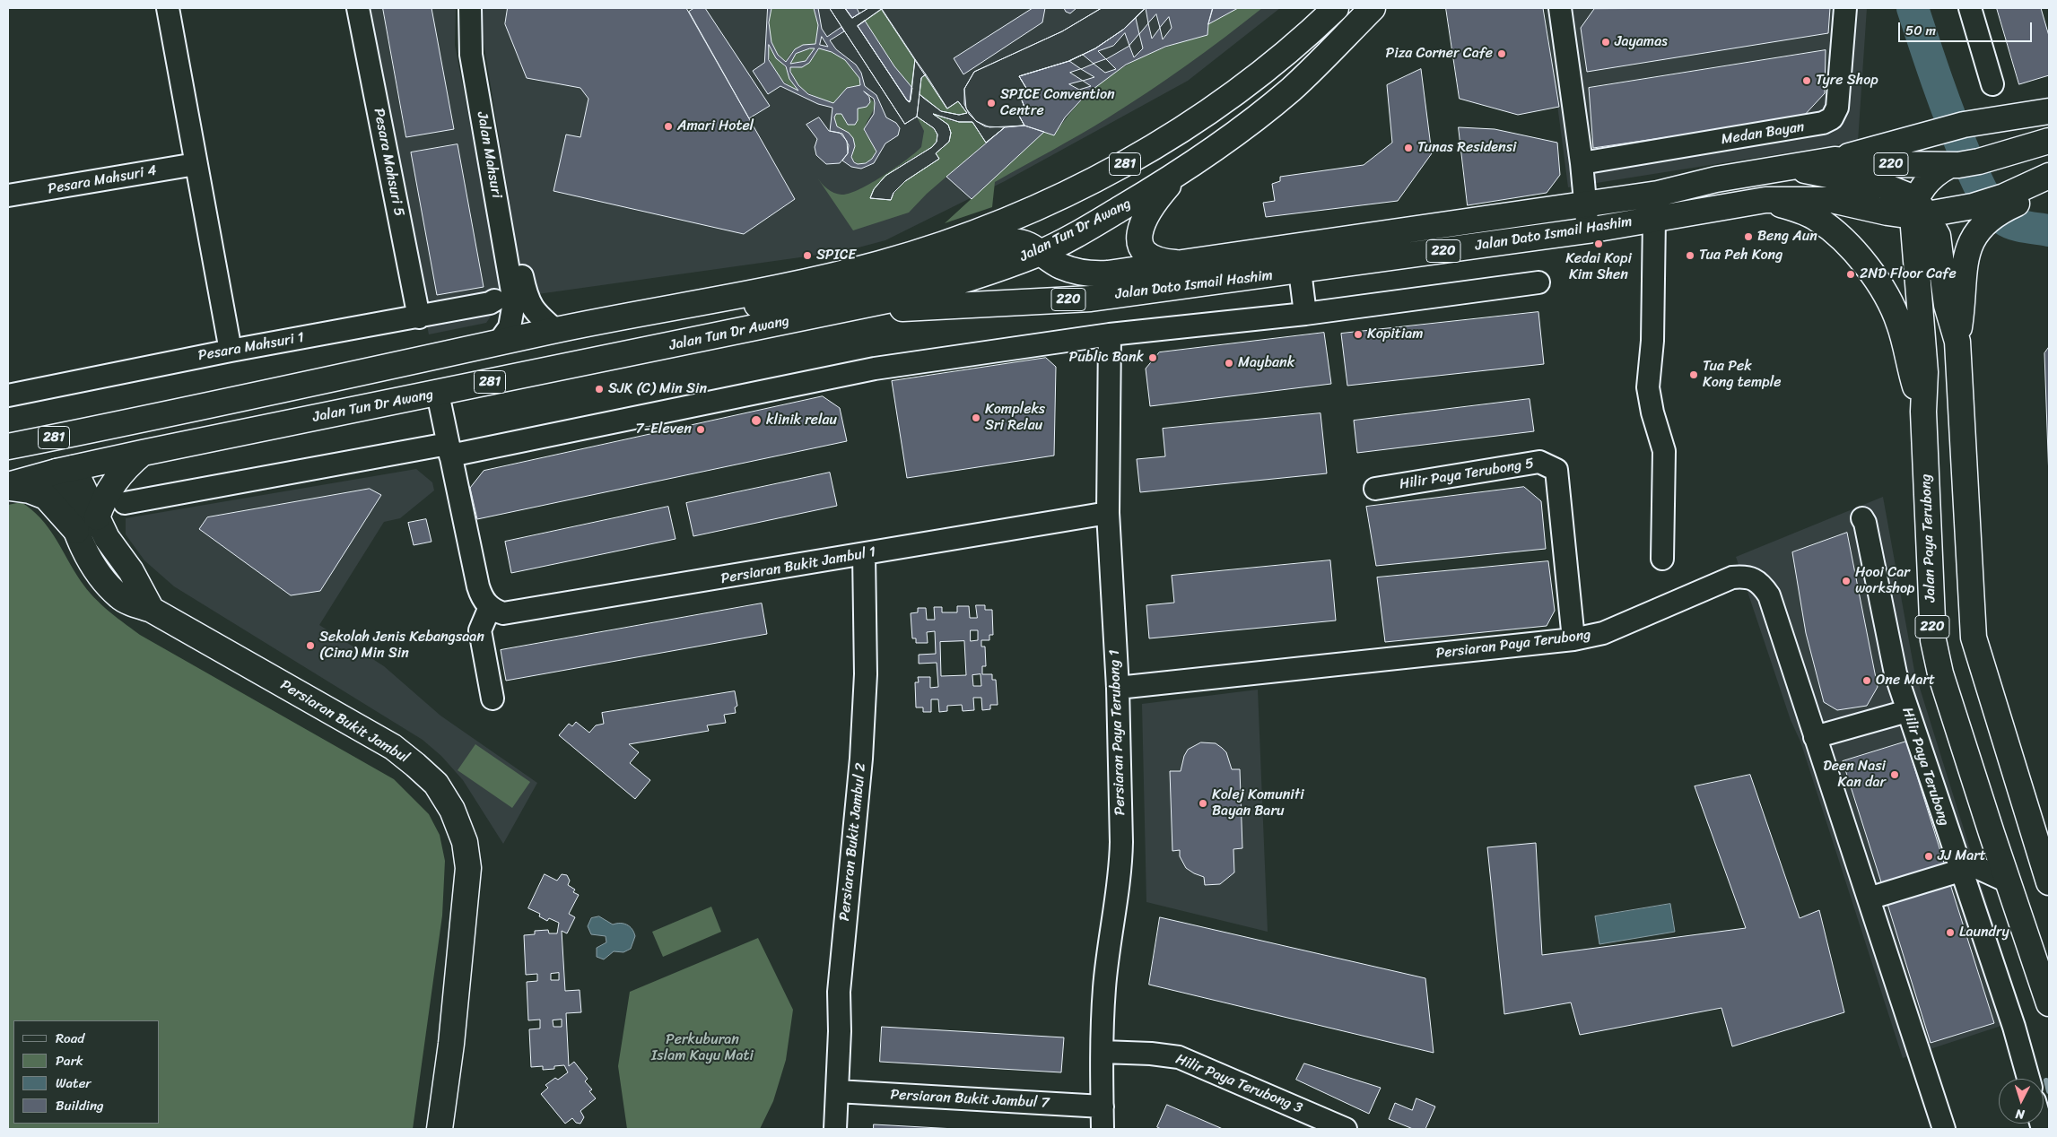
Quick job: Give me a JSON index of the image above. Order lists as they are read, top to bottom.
{
  "streets": {
    "main road": [
      "281",
      "220",
      "Jalan Tun Dr Awang",
      "Jalan Dato Ismail Hashim",
      "Jalan Paya Terubong",
      "Persiaran Bukit Jambul"
    ],
    "street": [
      "Medan Bayan",
      "Jalan Mahsuri",
      "Pesara Mahsuri 5",
      "Pesara Mahsuri 4",
      "Pesara Mahsuri 1",
      "Hilir Paya Terubong 5",
      "Persiaran Bukit Jambul 1",
      "Persiaran Paya Terubong",
      "Persiaran Paya Terubong 1",
      "Hilir Paya Terubong",
      "Persiaran Bukit Jambul 2",
      "Hilir Paya Terubong 3",
      "Persiaran Bukit Jambul 7"
    ]
  },
  "crossings": [
    ["Jalan Mahsuri", "Pesara Mahsuri 1"],
    ["Pesara Mahsuri 5", "Pesara Mahsuri 1"],
    ["281", "Jalan Dato Ismail Hashim"],
    ["Jalan Tun Dr Awang", "Jalan Dato Ismail Hashim"],
    ["Jalan Tun Dr Awang", "Persiaran Bukit Jambul"],
    ["Jalan Dato Ismail Hashim", "Jalan Paya Terubong"],
    ["Hilir Paya Terubong 5", "Persiaran Paya Terubong"],
    ["Persiaran Bukit Jambul 1", "Persiaran Paya Terubong 1"],
    ["Persiaran Bukit Jambul 1", "Persiaran Bukit Jambul 2"],
    ["Persiaran Paya Terubong", "Persiaran Paya Terubong 1"],
    ["Persiaran Paya Terubong 1", "Hilir Paya Terubong 3"],
    ["Persiaran Paya Terubong 1", "Persiaran Bukit Jambul 7"],
    ["Persiaran Bukit Jambul 2", "Persiaran Bukit Jambul 7"]
  ],
  "parks": ["Perkuburan Islam Kayu Mati"],
  "places": [
    "Jayamas",
    "Piza Corner Cafe",
    "Tyre Shop",
    "SPICE Convention Centre",
    "Amari Hotel",
    "Tunas Residensi",
    "Beng Aun",
    "Kedai Kopi Kim Shen",
    "SPICE",
    "Tua Peh Kong",
    "2ND Floor Cafe",
    "Kopitiam",
    "Public Bank",
    "Maybank",
    "Tua Pek Kong temple",
    "SJK (C) Min Sin",
    "Kompleks Sri Relau",
    "klinik relau",
    "7-Eleven",
    "Hooi Car workshop",
    "Sekolah Jenis Kebangsaan (Cina) Min Sin",
    "One Mart",
    "Deen Nasi Kan dar",
    "Kolej Komuniti Bayan Baru",
    "JJ Mart",
    "Laundry"
  ],
  "legend": [
    "Road",
    "Park",
    "Water",
    "Building"
  ],
  "scale_bar": "50 m",
  "north": "bottom"
}
